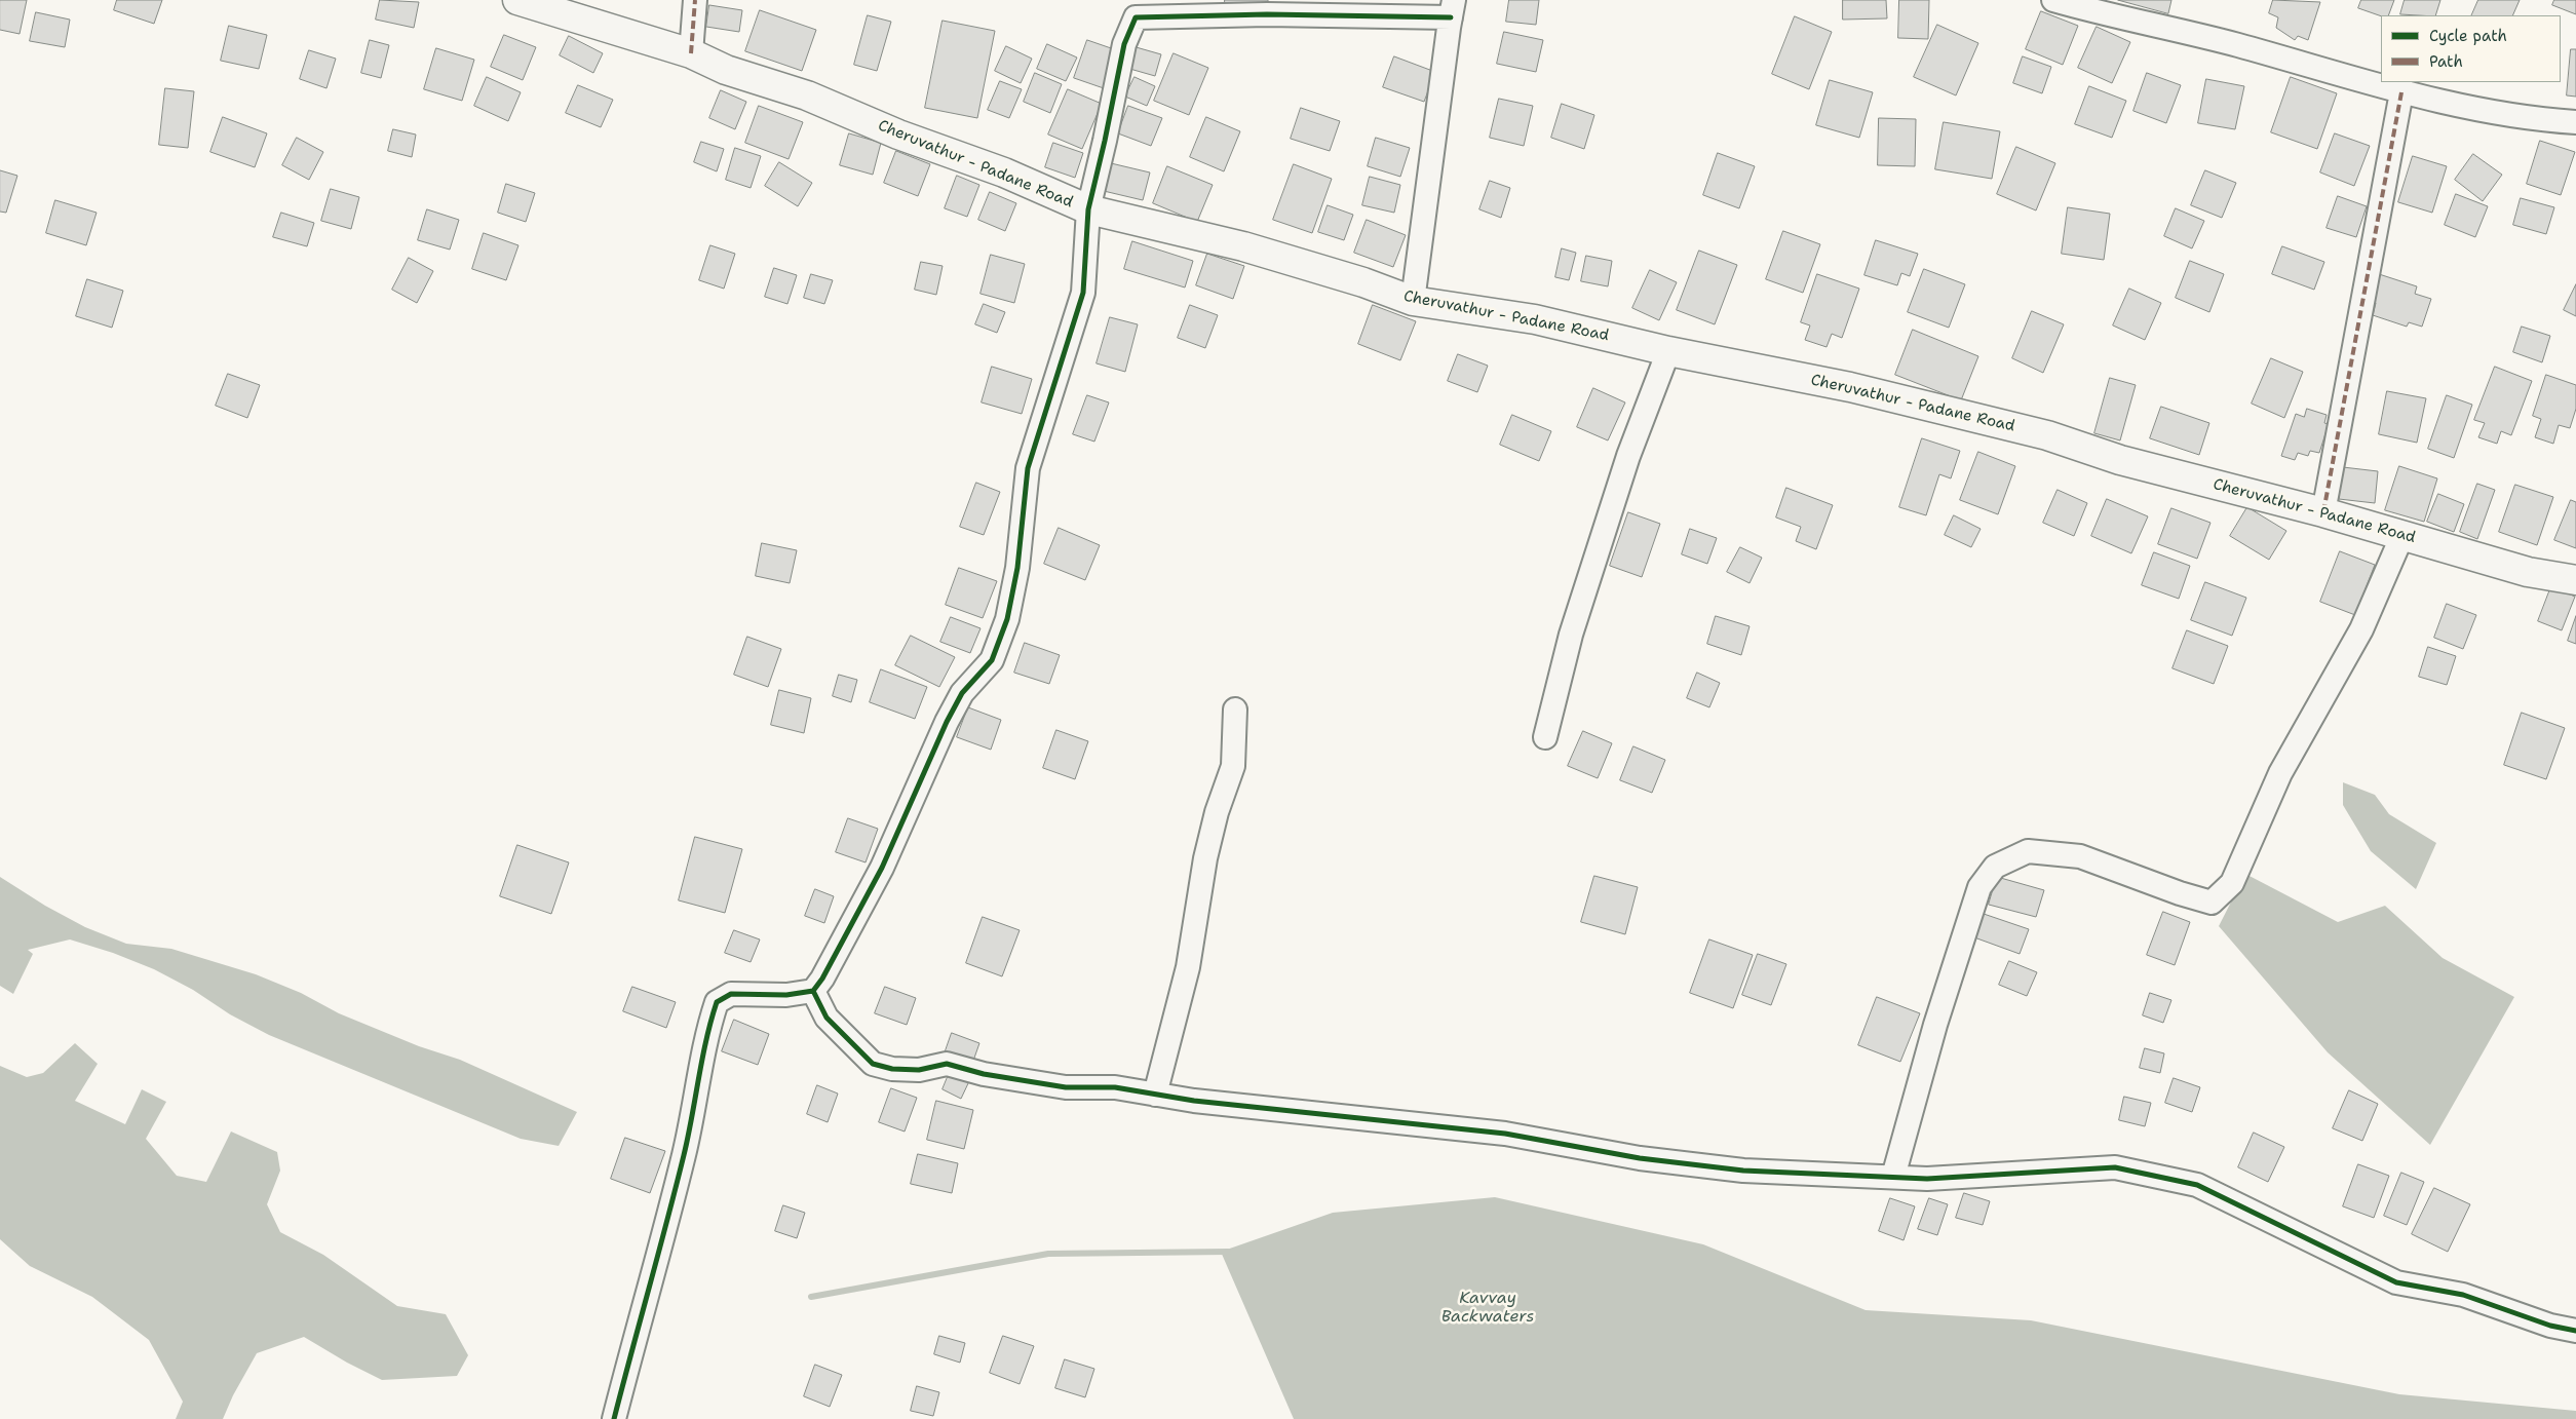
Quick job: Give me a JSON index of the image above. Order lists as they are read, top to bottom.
{
  "streets": {
    "main road": ["Cheruvathur - Padane Road"]
  },
  "water": ["Kavvay Backwaters"],
  "legend": ["Cycle path", "Path"]
}
